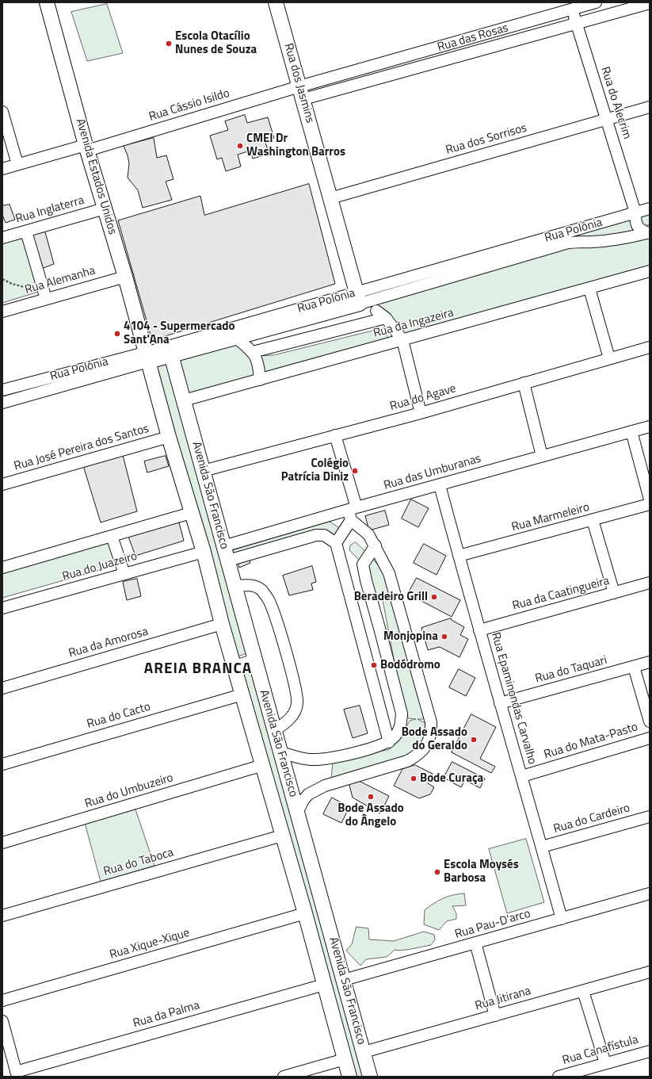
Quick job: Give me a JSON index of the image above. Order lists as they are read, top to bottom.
{
  "streets": {
    "main road": [
      "Rua dos Jasmins",
      "Avenida Estados Unidos",
      "Rua Polônia",
      "Avenida São Francisco"
    ],
    "street": [
      "Rua das Rosas",
      "Rua do Alecrim",
      "Rua Cássio Isildo",
      "Rua dos Sorrisos",
      "Rua Inglaterra",
      "Rua Alemanha",
      "Rua da Ingazeira",
      "Rua do Agave",
      "Rua José Pereira dos Santos",
      "Rua das Umburanas",
      "Rua Marmeleiro",
      "Rua do Juazeiro",
      "Rua da Caatingueira",
      "Rua da Amorosa",
      "Rua do Taquari",
      "Rua Epaminondas Carvalho",
      "Rua do Cacto",
      "Rua do Mata-Pasto",
      "Rua do Umbuzeiro",
      "Rua do Cardeiro",
      "Rua do Taboca",
      "Rua Pau-D'arco",
      "Rua Xique-Xique",
      "Rua Jitirana",
      "Rua da Palma",
      "Rua Canafístula"
    ]
  },
  "crossings": [
    ["Rua das Rosas", "Rua dos Jasmins"],
    ["Rua das Rosas", "Rua do Alecrim"],
    ["Rua das Rosas", "Rua Cássio Isildo"],
    ["Rua dos Jasmins", "Rua Cássio Isildo"],
    ["Rua dos Jasmins", "Rua dos Sorrisos"],
    ["Rua dos Jasmins", "Rua Polônia"],
    ["Rua do Alecrim", "Rua dos Sorrisos"],
    ["Rua do Alecrim", "Rua Polônia"],
    ["Rua Cássio Isildo", "Avenida Estados Unidos"],
    ["Avenida Estados Unidos", "Rua Inglaterra"],
    ["Avenida Estados Unidos", "Rua Polônia"],
    ["Avenida Estados Unidos", "Rua Alemanha"],
    ["Avenida Estados Unidos", "Avenida São Francisco"],
    ["Rua Polônia", "Avenida São Francisco"],
    ["Rua da Ingazeira", "Avenida São Francisco"],
    ["Rua do Agave", "Avenida São Francisco"],
    ["Rua José Pereira dos Santos", "Avenida São Francisco"],
    ["Rua das Umburanas", "Avenida São Francisco"],
    ["Rua das Umburanas", "Rua Epaminondas Carvalho"],
    ["Avenida São Francisco", "Rua do Juazeiro"],
    ["Avenida São Francisco", "Rua da Amorosa"],
    ["Avenida São Francisco", "Rua do Cacto"],
    ["Avenida São Francisco", "Rua do Umbuzeiro"],
    ["Avenida São Francisco", "Rua do Taboca"],
    ["Avenida São Francisco", "Rua Pau-D'arco"],
    ["Avenida São Francisco", "Rua Xique-Xique"],
    ["Avenida São Francisco", "Rua Jitirana"],
    ["Avenida São Francisco", "Rua da Palma"],
    ["Rua Marmeleiro", "Rua Epaminondas Carvalho"],
    ["Rua da Caatingueira", "Rua Epaminondas Carvalho"],
    ["Rua do Taquari", "Rua Epaminondas Carvalho"],
    ["Rua Epaminondas Carvalho", "Rua do Mata-Pasto"],
    ["Rua Epaminondas Carvalho", "Rua do Cardeiro"],
    ["Rua Epaminondas Carvalho", "Rua Pau-D'arco"]
  ],
  "districts": ["AREIA BRANCA"],
  "places": [
    "Escola Otacílio Nunes de Souza",
    "CMEI Dr Washington Barros",
    "4104 - Supermercado Sant'Ana",
    "Colégio Patrícia Diniz",
    "Beradeiro Grill",
    "Monjopina",
    "Bodódromo",
    "Bode Assado do Geraldo",
    "Bode Curaça",
    "Bode Assado do Ângelo",
    "Escola Moysés Barbosa"
  ]
}
